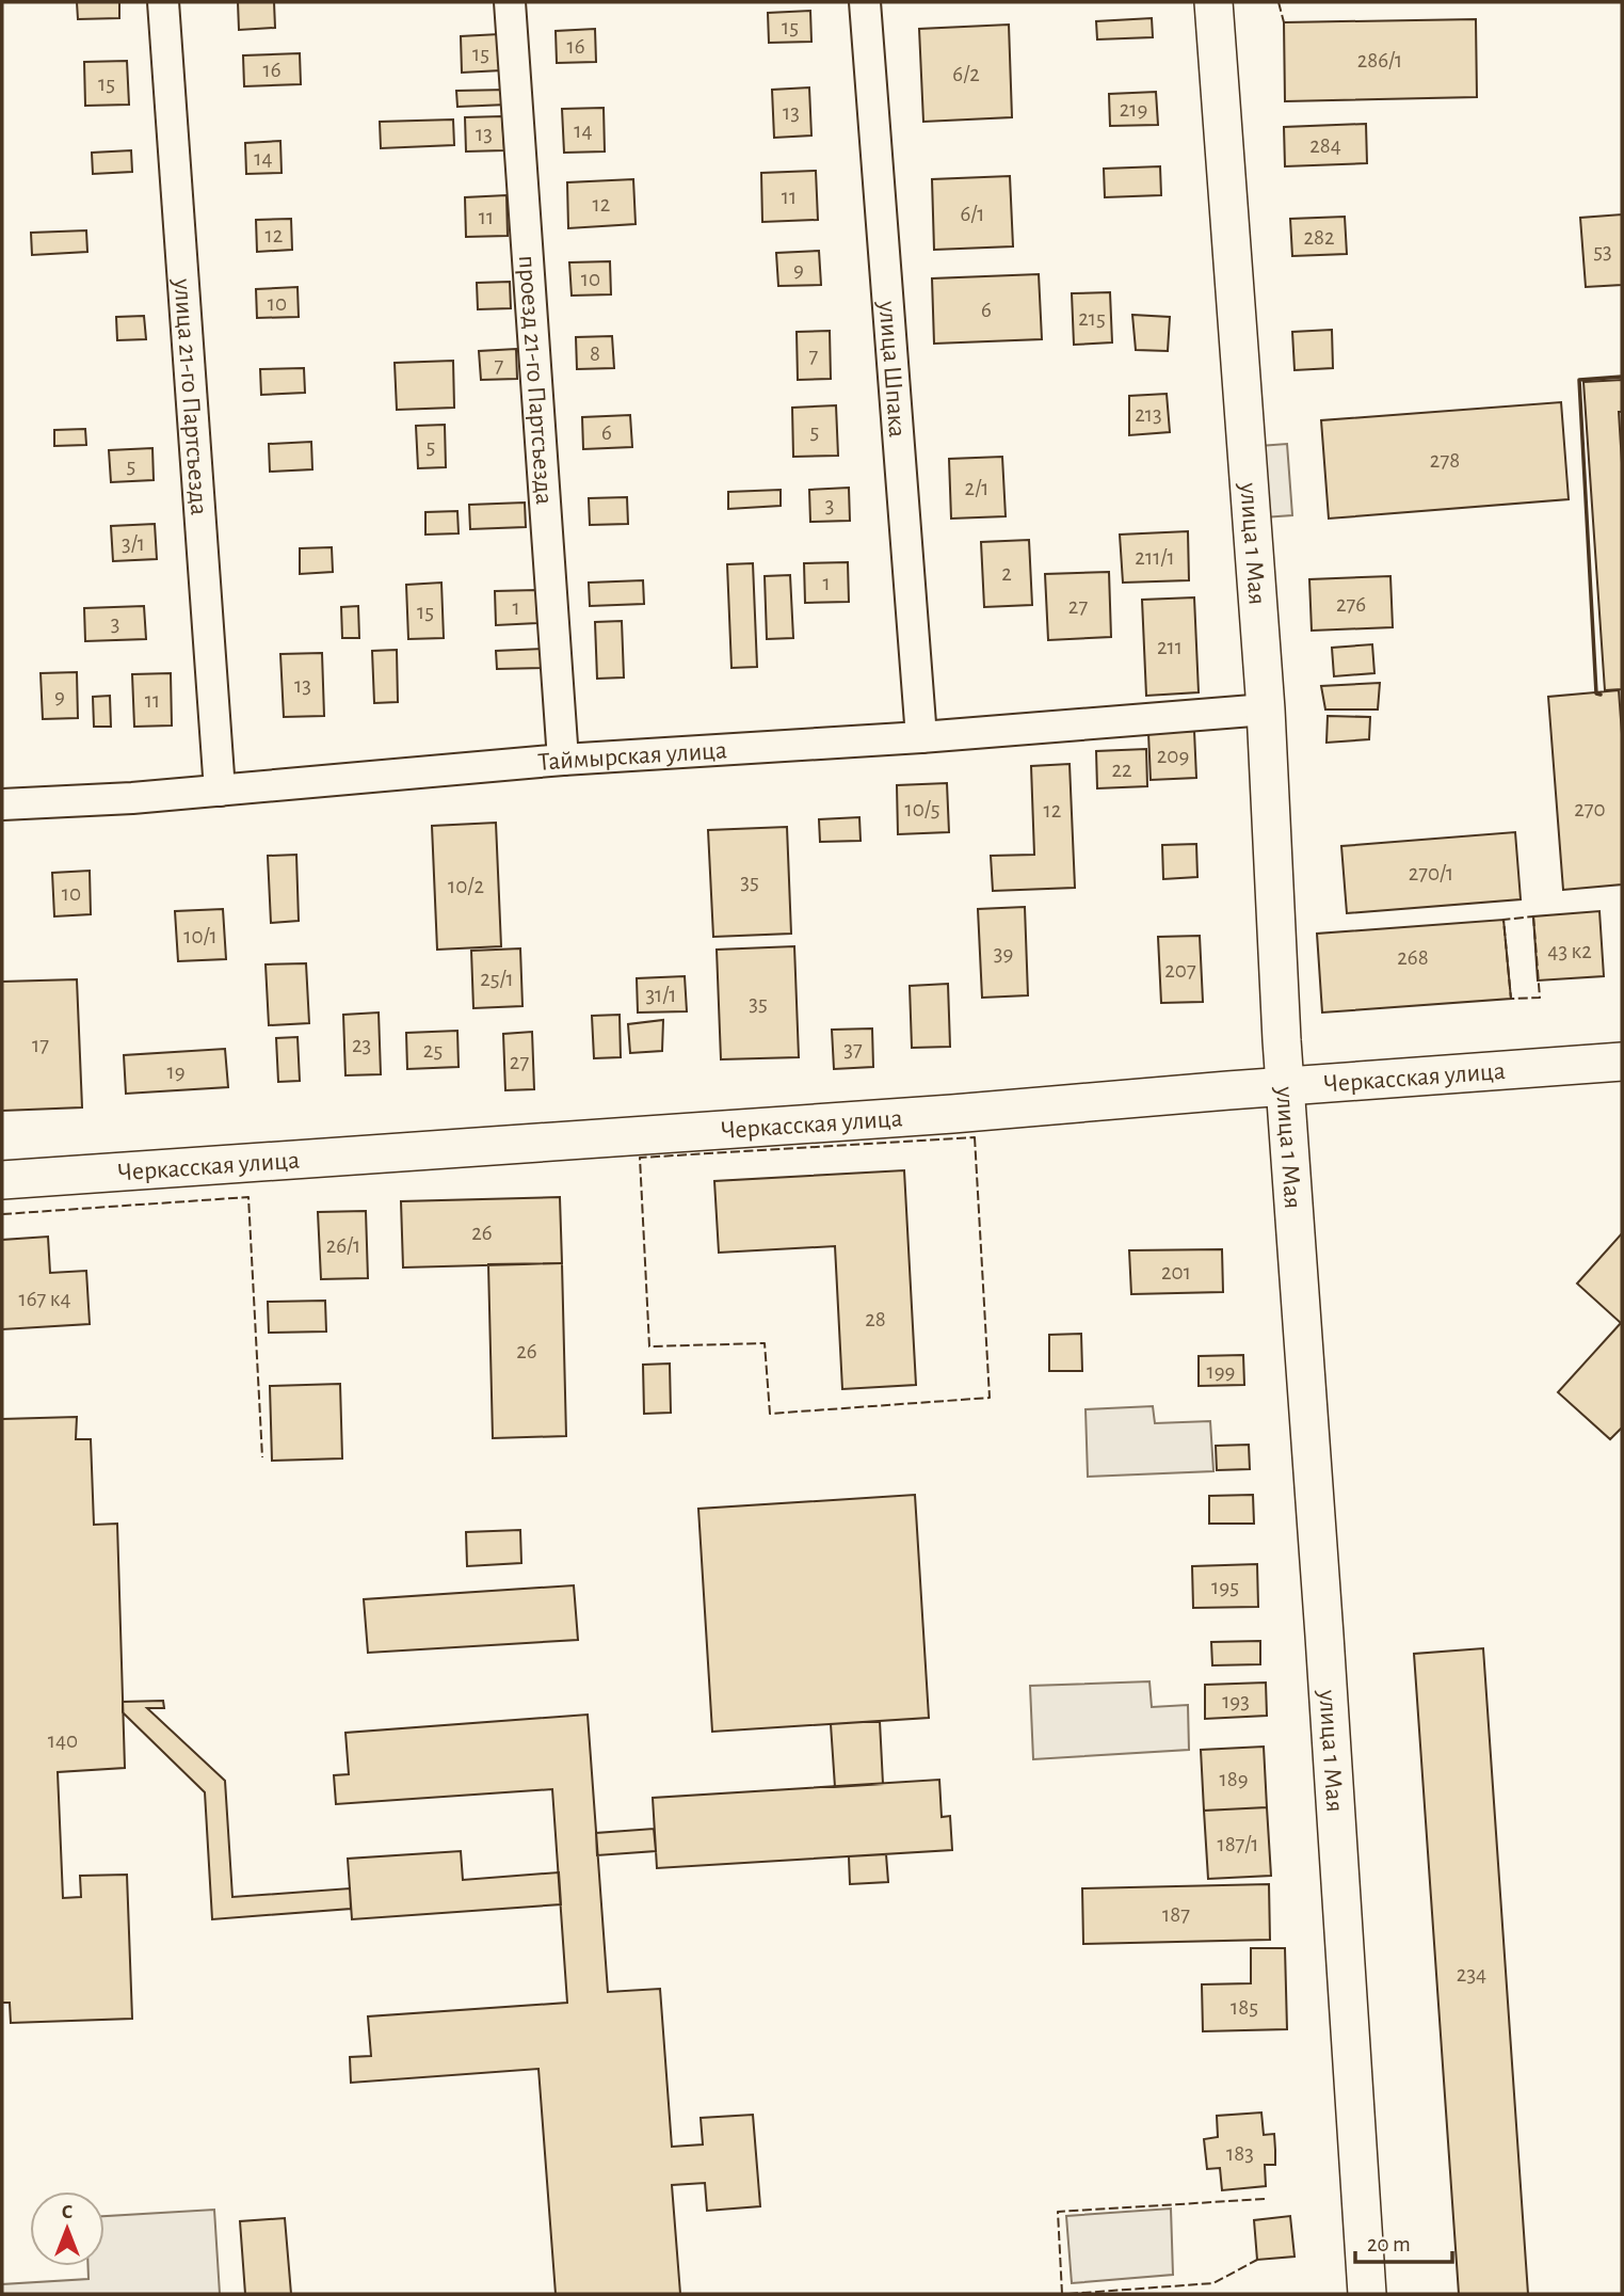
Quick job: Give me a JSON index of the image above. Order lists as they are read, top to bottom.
{
  "streets": {
    "street": [
      "улица Шпака",
      "проезд 21-го Партсъезда",
      "улица 21-го Партсъезда",
      "улица 1 Мая",
      "Таймырская улица",
      "Черкасская улица"
    ]
  },
  "crossings": [
    ["улица Шпака", "Таймырская улица"],
    ["проезд 21-го Партсъезда", "Таймырская улица"],
    ["улица 21-го Партсъезда", "Таймырская улица"],
    ["улица 1 Мая", "Таймырская улица"],
    ["улица 1 Мая", "Черкасская улица"]
  ],
  "house_numbers": [
    "15",
    "16",
    "15",
    "286/1",
    "16",
    "6/2",
    "15",
    "219",
    "13",
    "14",
    "13",
    "284",
    "14",
    "11",
    "12",
    "6/1",
    "11",
    "12",
    "282",
    "53",
    "9",
    "10",
    "10",
    "6",
    "215",
    "8",
    "7",
    "7",
    "213",
    "5",
    "6",
    "5",
    "278",
    "5",
    "2/1",
    "3",
    "3/1",
    "211/1",
    "2",
    "1",
    "276",
    "27",
    "1",
    "15",
    "3",
    "211",
    "13",
    "9",
    "11",
    "209",
    "22",
    "10/5",
    "270",
    "12",
    "270/1",
    "35",
    "10/2",
    "10",
    "10/1",
    "43 к2",
    "39",
    "268",
    "207",
    "25/1",
    "31/1",
    "35",
    "17",
    "23",
    "37",
    "25",
    "27",
    "19",
    "26",
    "26/1",
    "201",
    "167 к4",
    "28",
    "26",
    "199",
    "195",
    "193",
    "140",
    "189",
    "187/1",
    "187",
    "234",
    "185",
    "183"
  ],
  "scale_bar": "20 m",
  "north": "top"
}
